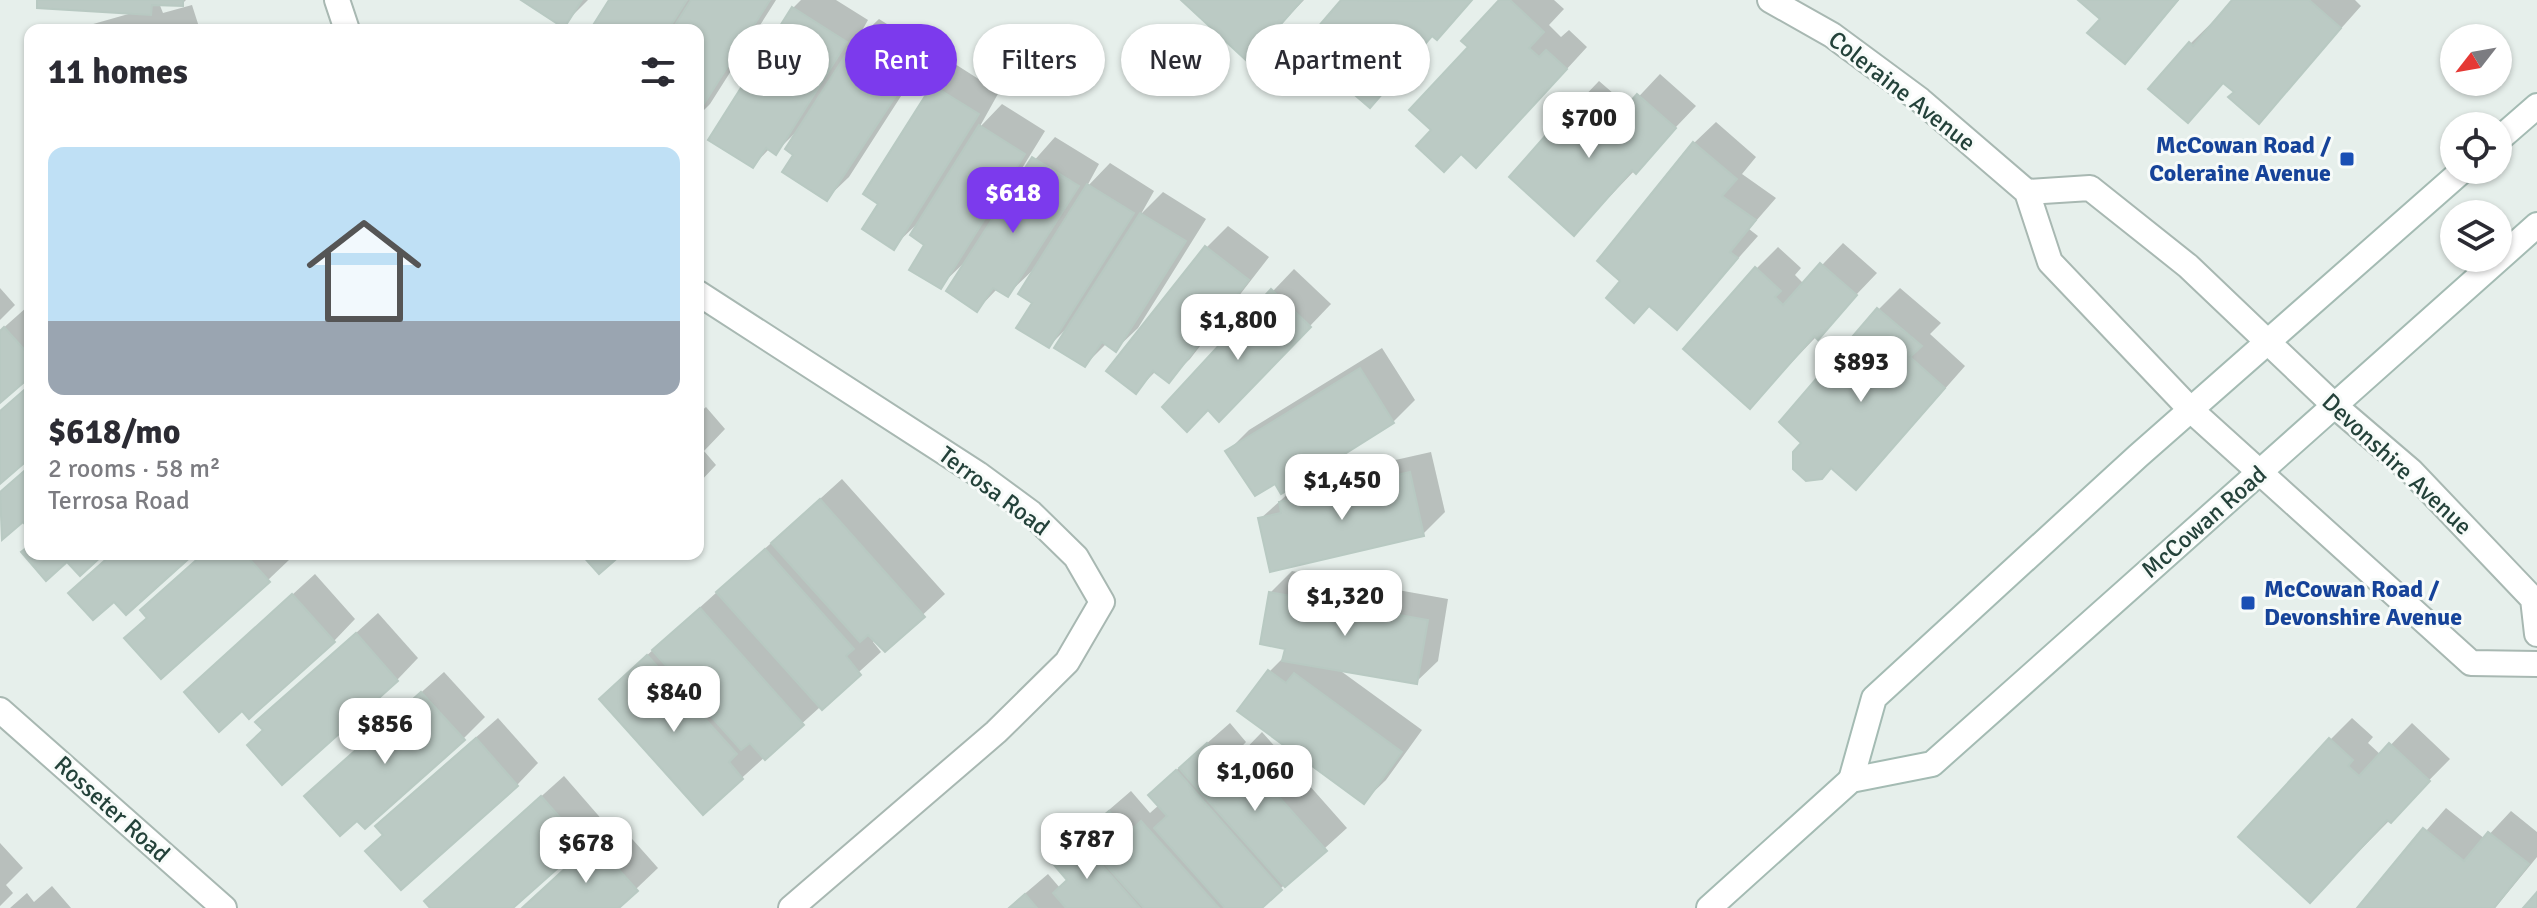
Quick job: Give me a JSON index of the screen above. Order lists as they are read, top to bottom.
{
  "streets": {
    "street": [
      "Coleraine Avenue",
      "Devonshire Avenue",
      "Terrosa Road",
      "McCowan Road",
      "Rosseter Road"
    ]
  },
  "crossings": [
    ["Devonshire Avenue", "McCowan Road"]
  ],
  "places": {
    "transit": ["McCowan Road / Coleraine Avenue", "McCowan Road / Devonshire Avenue"]
  },
  "north": "bottom left",
  "page": {
    "chip": [
      "Buy",
      "Rent",
      "Filters",
      "New",
      "Apartment"
    ],
    "heading": "11 homes",
    "price": [
      "$700",
      "$618",
      "$1,800",
      "$893",
      "$1,450",
      "$1,320",
      "$840",
      "$856",
      "$1,060",
      "$787",
      "$678"
    ],
    "list": [
      {
        "name": "$618/mo",
        "note": "2 rooms · 58 m² · Terrosa Road"
      }
    ]
  }
}
